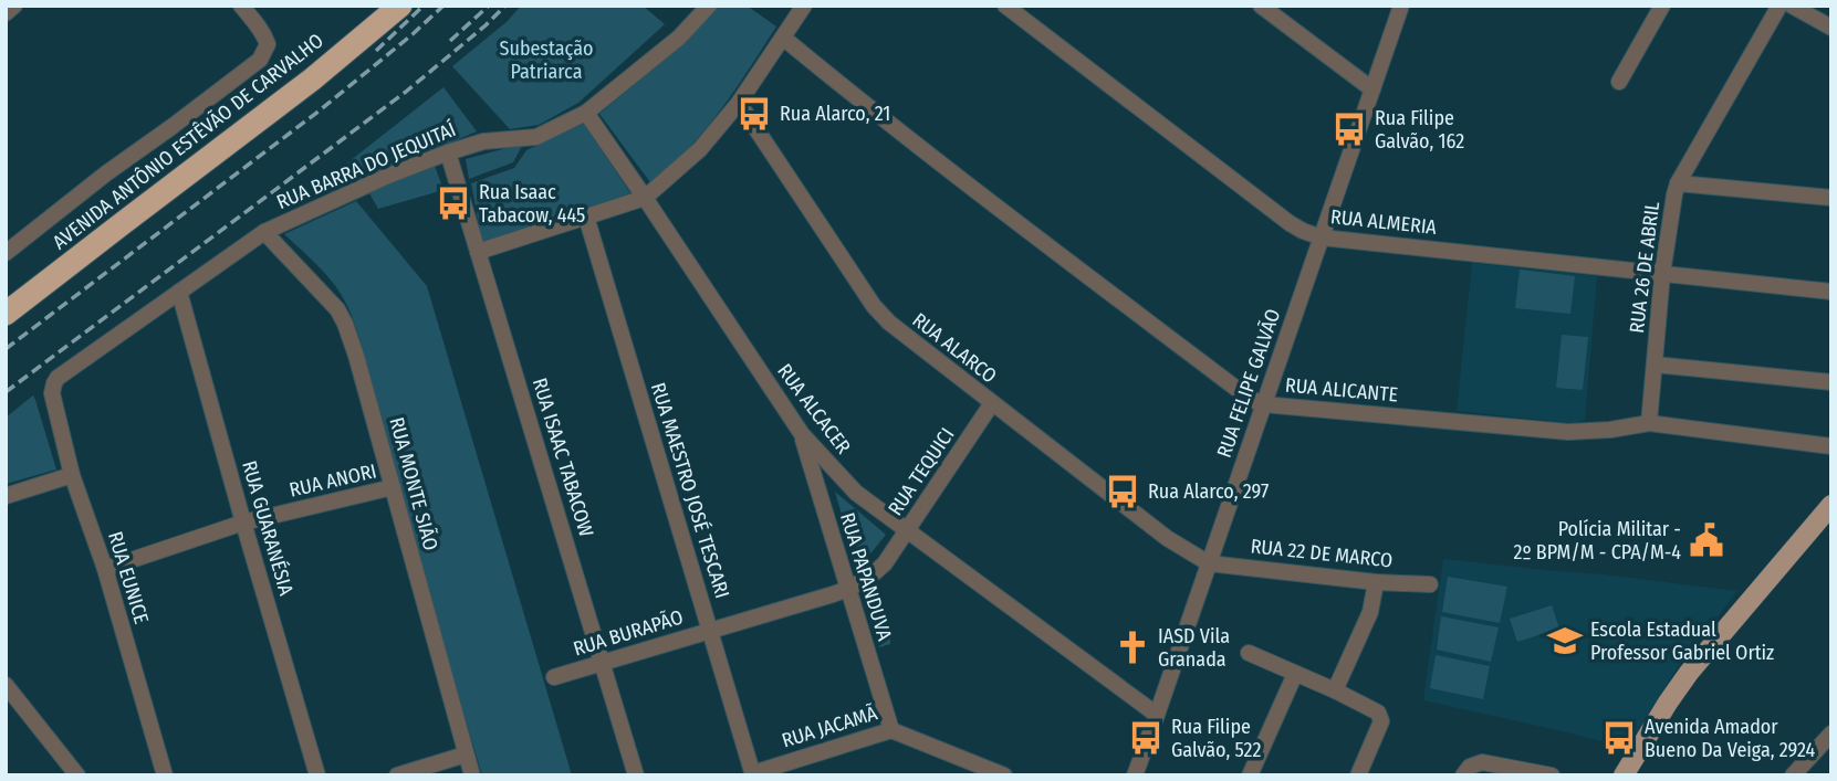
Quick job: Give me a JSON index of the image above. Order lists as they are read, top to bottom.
{
  "streets": {
    "highway": ["AVENIDA ANTÔNIO ESTÊVÃO DE CARVALHO"],
    "street": [
      "RUA BARRA DO JEQUITAÍ",
      "RUA ALMERIA",
      "RUA 26 DE ABRIL",
      "RUA ALARCO",
      "RUA FELIPE GALVÃO",
      "RUA ALICANTE",
      "RUA ALCACER",
      "RUA ISAAC TABACOW",
      "RUA TEQUICI",
      "RUA ANORI",
      "RUA MONTE SIÃO",
      "RUA MAESTRO JOSÉ TESCARI",
      "RUA GUARANÉSIA",
      "RUA 22 DE MARCO",
      "RUA PAPANDUVA",
      "RUA EUNICE",
      "RUA BURAPÃO",
      "RUA JACAMÃ"
    ]
  },
  "crossings": [
    ["RUA BARRA DO JEQUITAÍ", "RUA ALCACER"],
    ["RUA BARRA DO JEQUITAÍ", "RUA ISAAC TABACOW"],
    ["RUA BARRA DO JEQUITAÍ", "RUA MONTE SIÃO"],
    ["RUA BARRA DO JEQUITAÍ", "RUA GUARANÉSIA"],
    ["RUA BARRA DO JEQUITAÍ", "RUA EUNICE"],
    ["RUA ALMERIA", "RUA 26 DE ABRIL"],
    ["RUA ALMERIA", "RUA FELIPE GALVÃO"],
    ["RUA 26 DE ABRIL", "RUA ALICANTE"],
    ["RUA ALARCO", "RUA FELIPE GALVÃO"],
    ["RUA ALARCO", "RUA TEQUICI"],
    ["RUA ALARCO", "RUA 22 DE MARCO"],
    ["RUA FELIPE GALVÃO", "RUA ALICANTE"],
    ["RUA FELIPE GALVÃO", "RUA ALCACER"],
    ["RUA FELIPE GALVÃO", "RUA 22 DE MARCO"],
    ["RUA ALCACER", "RUA TEQUICI"],
    ["RUA ALCACER", "RUA PAPANDUVA"],
    ["RUA ISAAC TABACOW", "RUA BURAPÃO"],
    ["RUA TEQUICI", "RUA PAPANDUVA"],
    ["RUA TEQUICI", "RUA BURAPÃO"],
    ["RUA ANORI", "RUA MONTE SIÃO"],
    ["RUA ANORI", "RUA GUARANÉSIA"],
    ["RUA ANORI", "RUA EUNICE"],
    ["RUA MAESTRO JOSÉ TESCARI", "RUA BURAPÃO"],
    ["RUA MAESTRO JOSÉ TESCARI", "RUA JACAMÃ"],
    ["RUA PAPANDUVA", "RUA BURAPÃO"],
    ["RUA PAPANDUVA", "RUA JACAMÃ"]
  ],
  "parks": ["Subestação Patriarca"],
  "places": {
    "bus stop": [
      "Rua Alarco, 21",
      "Rua Filipe Galvão, 162",
      "Rua Isaac Tabacow, 445",
      "Rua Alarco, 297",
      "Rua Filipe Galvão, 522",
      "Avenida Amador Bueno Da Veiga, 2924"
    ],
    "public building": ["Polícia Militar - 2º BPM/M - CPA/M-4"],
    "school or university": ["Escola Estadual Professor Gabriel Ortiz"],
    "church": ["IASD Vila Granada"]
  }
}
